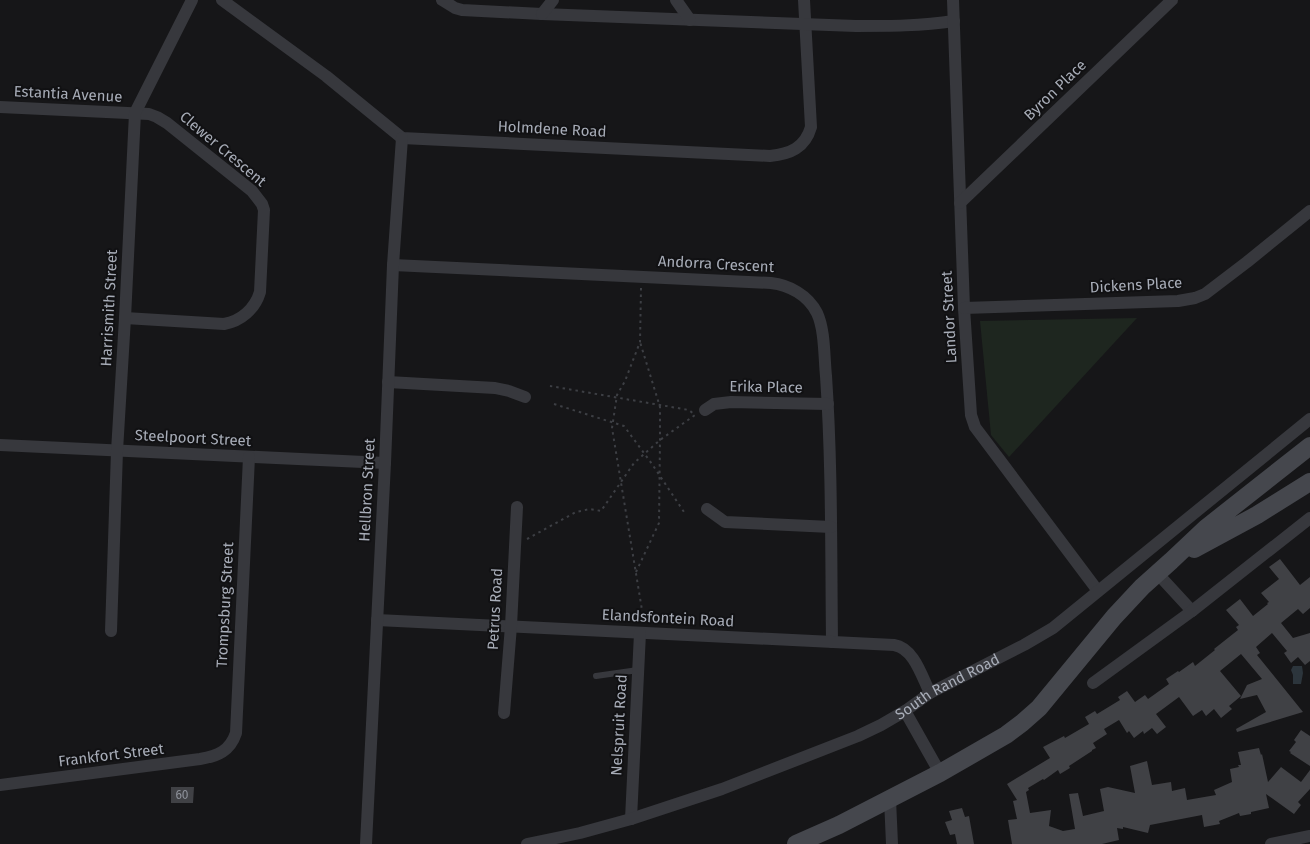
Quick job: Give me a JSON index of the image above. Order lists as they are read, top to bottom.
{
  "streets": {
    "street": [
      "Byron Place",
      "Estantia Avenue",
      "Holmdene Road",
      "Clewer Crescent",
      "Andorra Crescent",
      "Dickens Place",
      "Harrismith Street",
      "Landor Street",
      "Erika Place",
      "Steelpoort Street",
      "Hellbron Street",
      "Trompsburg Street",
      "Petrus Road",
      "Elandsfontein Road",
      "South Rand Road",
      "Nelspruit Road",
      "Frankfort Street"
    ]
  },
  "crossings": [
    ["Byron Place", "Landor Street"],
    ["Estantia Avenue", "Clewer Crescent"],
    ["Estantia Avenue", "Harrismith Street"],
    ["Holmdene Road", "Hellbron Street"],
    ["Clewer Crescent", "Harrismith Street"],
    ["Andorra Crescent", "Erika Place"],
    ["Andorra Crescent", "Hellbron Street"],
    ["Andorra Crescent", "Elandsfontein Road"],
    ["Dickens Place", "Landor Street"],
    ["Harrismith Street", "Steelpoort Street"],
    ["Landor Street", "South Rand Road"],
    ["Steelpoort Street", "Hellbron Street"],
    ["Steelpoort Street", "Trompsburg Street"],
    ["Hellbron Street", "Elandsfontein Road"],
    ["Trompsburg Street", "Frankfort Street"],
    ["Petrus Road", "Elandsfontein Road"],
    ["Elandsfontein Road", "South Rand Road"],
    ["Elandsfontein Road", "Nelspruit Road"],
    ["South Rand Road", "Nelspruit Road"]
  ],
  "house_numbers": ["60"]
}
